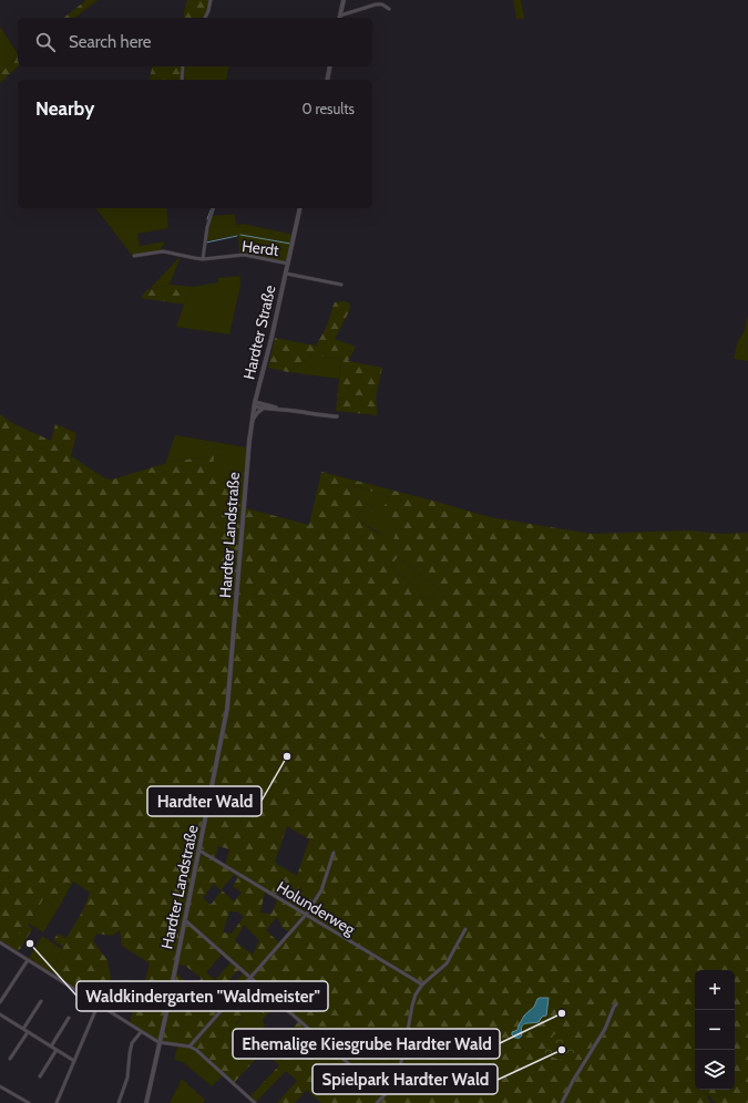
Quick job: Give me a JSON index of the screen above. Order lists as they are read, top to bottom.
{
  "streets": {
    "main road": ["Hardter Straße", "Hardter Landstraße"],
    "street": ["Herdt", "Holunderweg"]
  },
  "crossings": [
    ["Herdt", "Hardter Straße"],
    ["Hardter Straße", "Hardter Landstraße"],
    ["Hardter Landstraße", "Holunderweg"]
  ],
  "places": [
    "Hardter Wald",
    "Waldkindergarten \"Waldmeister\"",
    "Ehemalige Kiesgrube Hardter Wald",
    "Spielpark Hardter Wald"
  ],
  "page": {
    "search": "Search here",
    "heading": ["Nearby", "0 results"],
    "map_buttons": ["+", "−"]
  }
}
